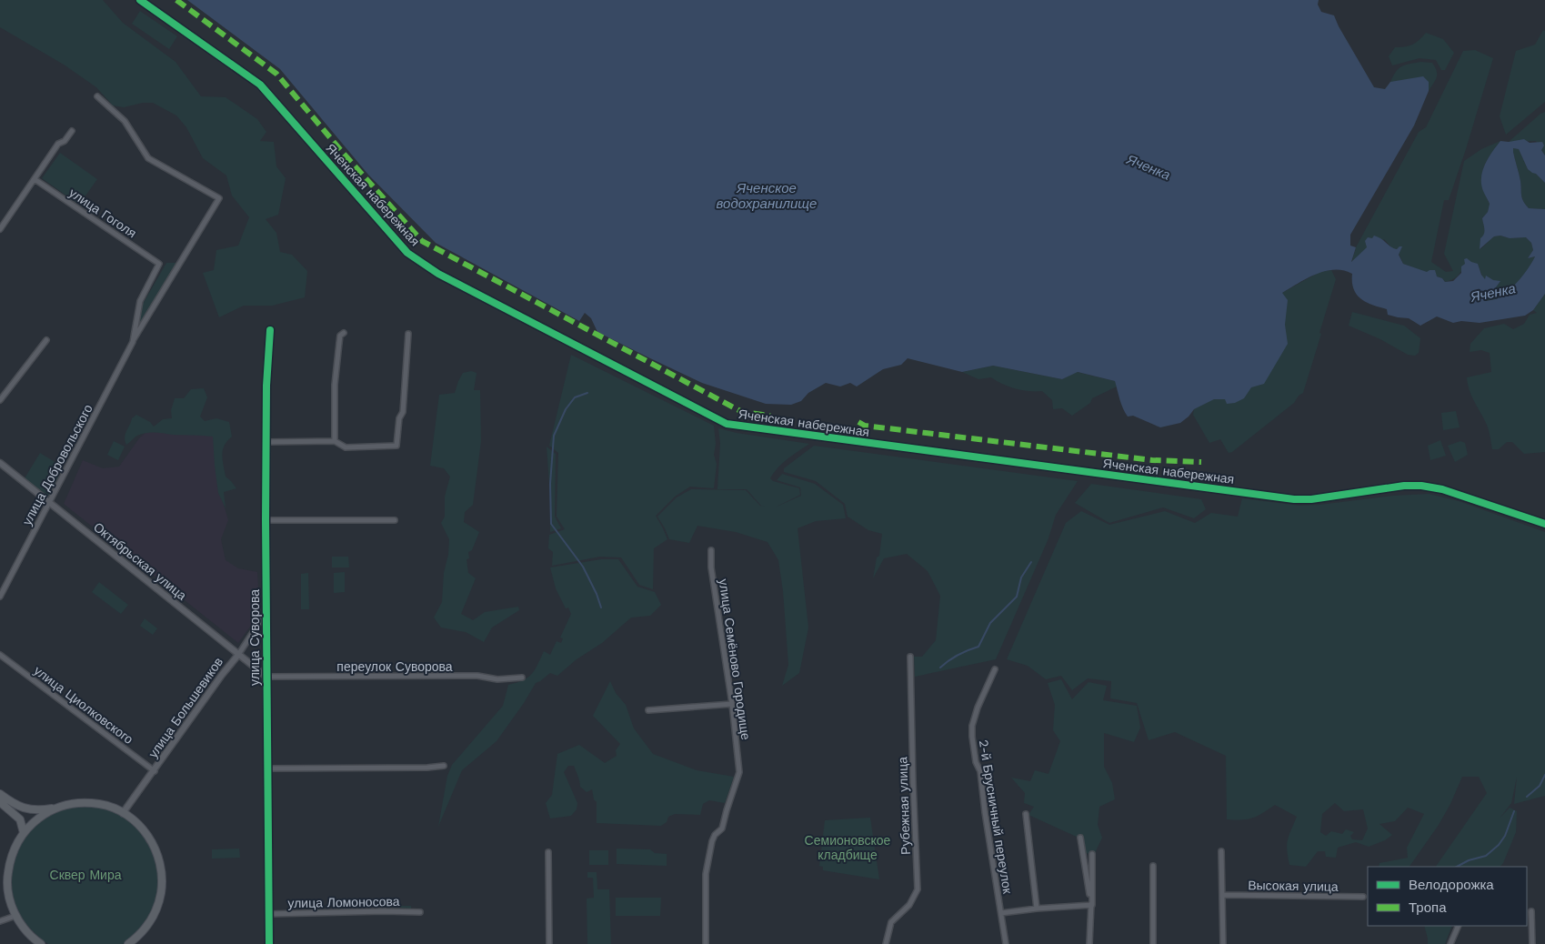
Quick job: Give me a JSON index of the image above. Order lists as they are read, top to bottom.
{
  "streets": {
    "street": [
      "Яченская набережная",
      "улица Гоголя",
      "улица Добровольского",
      "Октябрьская улица",
      "улица Суворова",
      "улица Семёново Городище",
      "переулок Суворова",
      "улица Циолковского",
      "улица Большевиков",
      "Рубежная улица",
      "2-й Брусничный переулок",
      "Высокая улица",
      "улица Ломоносова"
    ]
  },
  "crossings": [
    ["улица Гоголя", "улица Добровольского"],
    ["улица Добровольского", "Октябрьская улица"],
    ["Октябрьская улица", "улица Суворова"],
    ["Октябрьская улица", "переулок Суворова"],
    ["Октябрьская улица", "улица Большевиков"],
    ["улица Суворова", "переулок Суворова"],
    ["улица Суворова", "улица Большевиков"],
    ["улица Суворова", "улица Ломоносова"],
    ["улица Циолковского", "улица Большевиков"]
  ],
  "water": ["Яченка", "Яченское водохранилище"],
  "parks": ["Семионовское кладбище", "Сквер Мира"],
  "legend": ["Велодорожка", "Тропа"]
}
